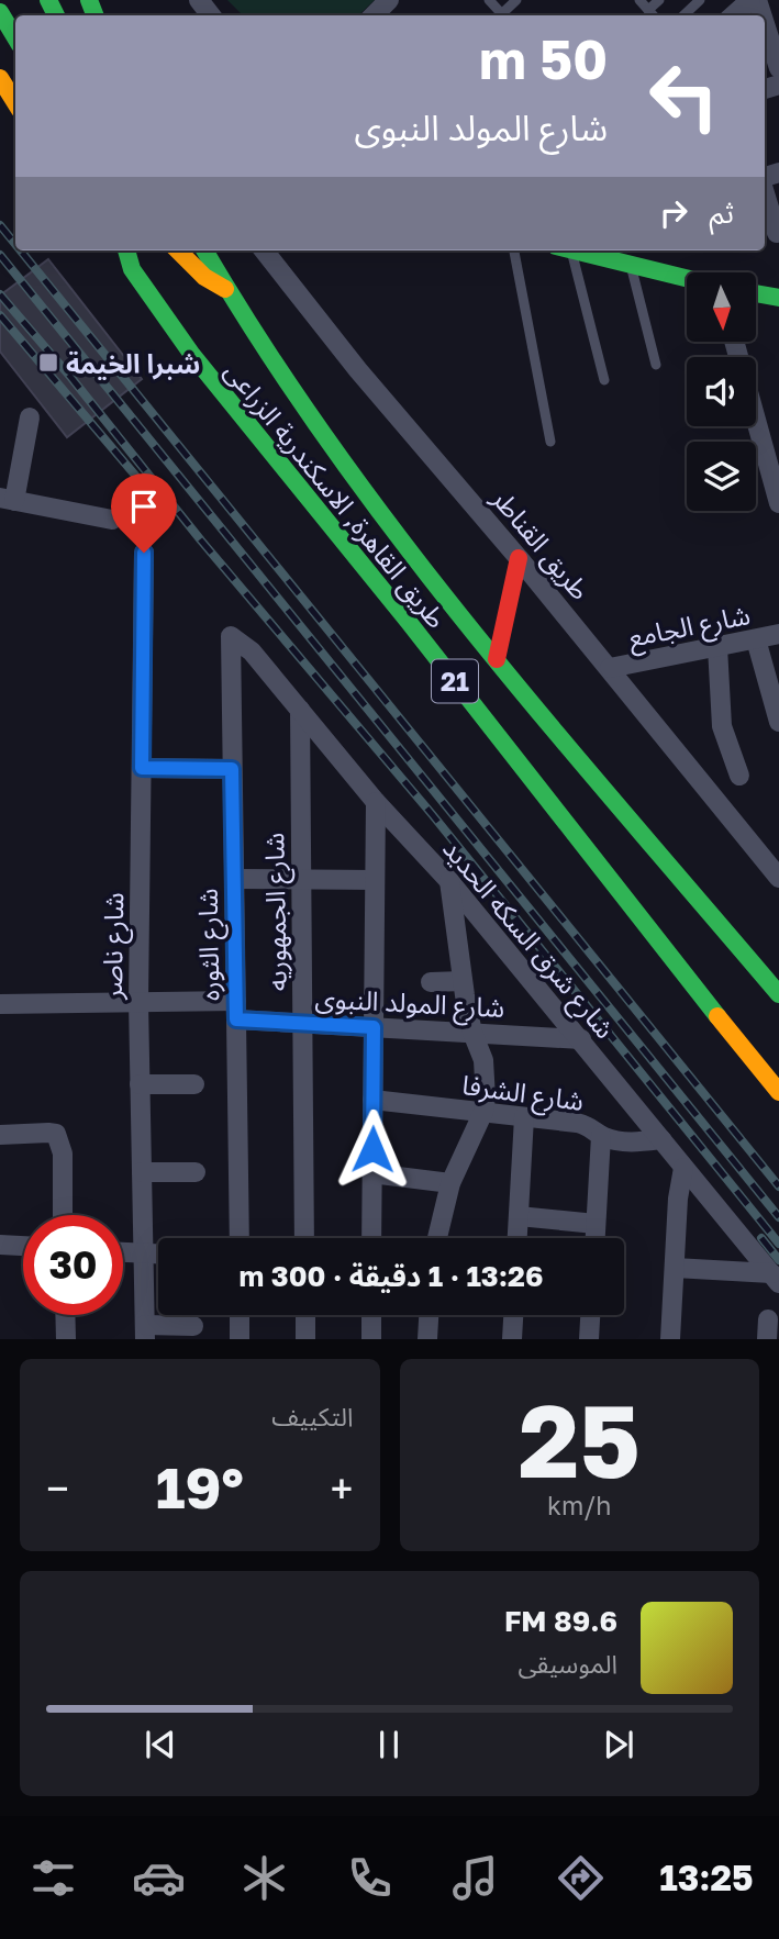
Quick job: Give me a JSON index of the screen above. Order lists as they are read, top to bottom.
{
  "streets": {
    "main road": ["طريق القاهرة, الاسكندرية الزراعى", "21"],
    "street": [
      "طريق القناطر",
      "شارع الجامع",
      "شارع الجمهوريه",
      "شارع شرق السكه الحديد",
      "شارع الثوره",
      "شارع ناصر",
      "شارع المولد النبوى",
      "شارع الشرفا"
    ]
  },
  "crossings": [
    ["طريق القناطر", "شارع الجامع"],
    ["شارع الجمهوريه", "شارع شرق السكه الحديد"],
    ["شارع الجمهوريه", "شارع المولد النبوى"],
    ["شارع شرق السكه الحديد", "شارع الثوره"],
    ["شارع شرق السكه الحديد", "شارع المولد النبوى"],
    ["شارع شرق السكه الحديد", "شارع الشرفا"],
    ["شارع الثوره", "شارع المولد النبوى"],
    ["شارع ناصر", "شارع المولد النبوى"]
  ],
  "places": {
    "transit": ["شبرا الخيمة"]
  },
  "north": "bottom",
  "page": {
    "turn": ["50 m", "شارع المولد النبوى"],
    "then": "ثم",
    "limit": "30",
    "trip": "13:26 · 1 دقيقة · 300 m",
    "tile": [
      ["25", "km/h"],
      "التكييف"
    ],
    "heat": ["−", "19°", "+"],
    "song": ["89.6 FM", "الموسيقى"],
    "tabs": "13:25"
  }
}
